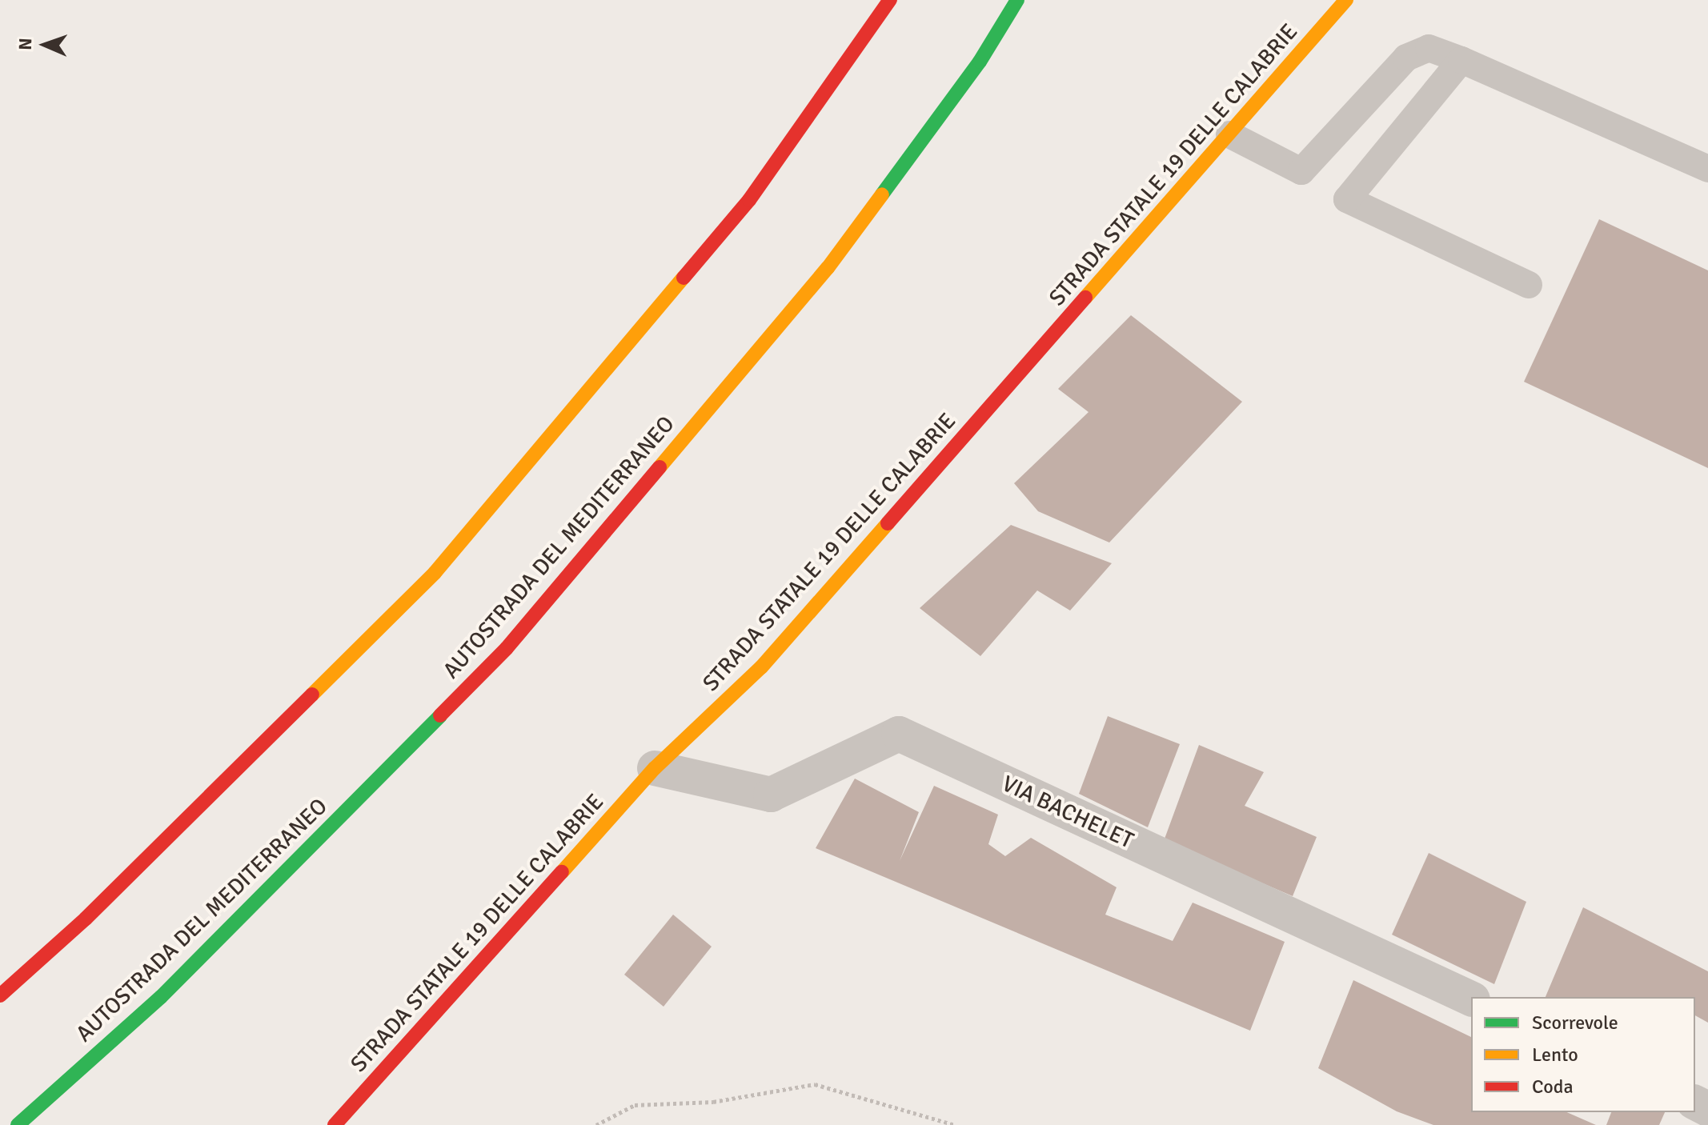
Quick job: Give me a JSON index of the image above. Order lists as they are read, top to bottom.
{
  "streets": {
    "main road": ["STRADA STATALE 19 DELLE CALABRIE", "AUTOSTRADA DEL MEDITERRANEO"],
    "street": ["VIA BACHELET"]
  },
  "crossings": [
    ["STRADA STATALE 19 DELLE CALABRIE", "VIA BACHELET"]
  ],
  "legend": ["Scorrevole", "Lento", "Coda"],
  "north": "left"
}
